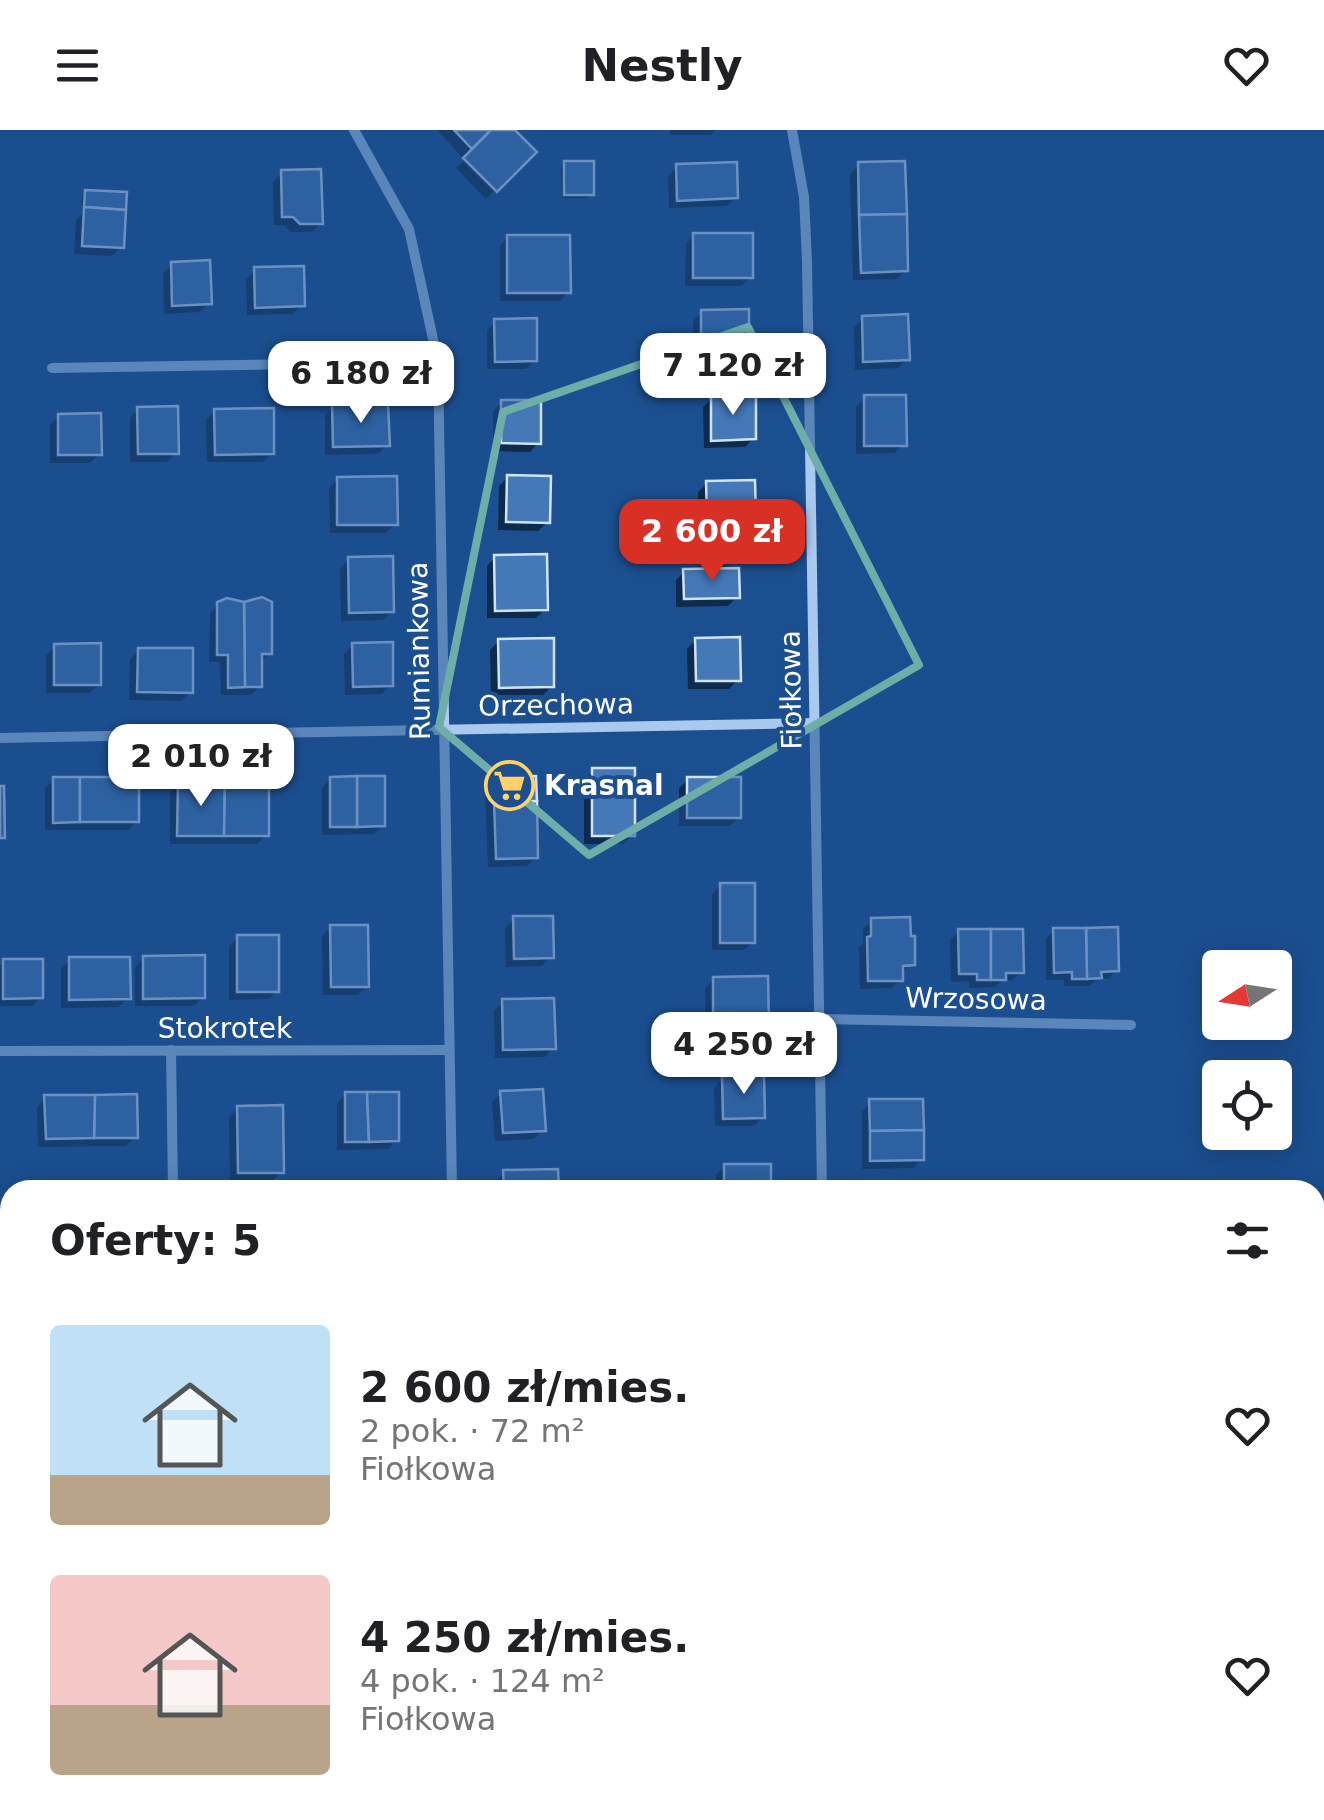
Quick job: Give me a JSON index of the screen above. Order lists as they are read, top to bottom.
{
  "streets": {
    "street": [
      "Rumiankowa",
      "Fiołkowa",
      "Orzechowa",
      "Wrzosowa",
      "Stokrotek"
    ]
  },
  "crossings": [
    ["Rumiankowa", "Orzechowa"],
    ["Rumiankowa", "Stokrotek"],
    ["Fiołkowa", "Orzechowa"],
    ["Fiołkowa", "Wrzosowa"]
  ],
  "places": {
    "supermarket": ["Krasnal"]
  },
  "north": "left",
  "page": {
    "header": "Nestly",
    "price": [
      "7 120 zł",
      "6 180 zł",
      "2 600 zł",
      "2 010 zł",
      "4 250 zł"
    ],
    "heading": "Oferty: 5",
    "list": [
      {
        "name": "2 600 zł/mies.",
        "note": "2 pok. · 72 m² · Fiołkowa"
      },
      {
        "name": "4 250 zł/mies.",
        "note": "4 pok. · 124 m² · Fiołkowa"
      }
    ]
  }
}
